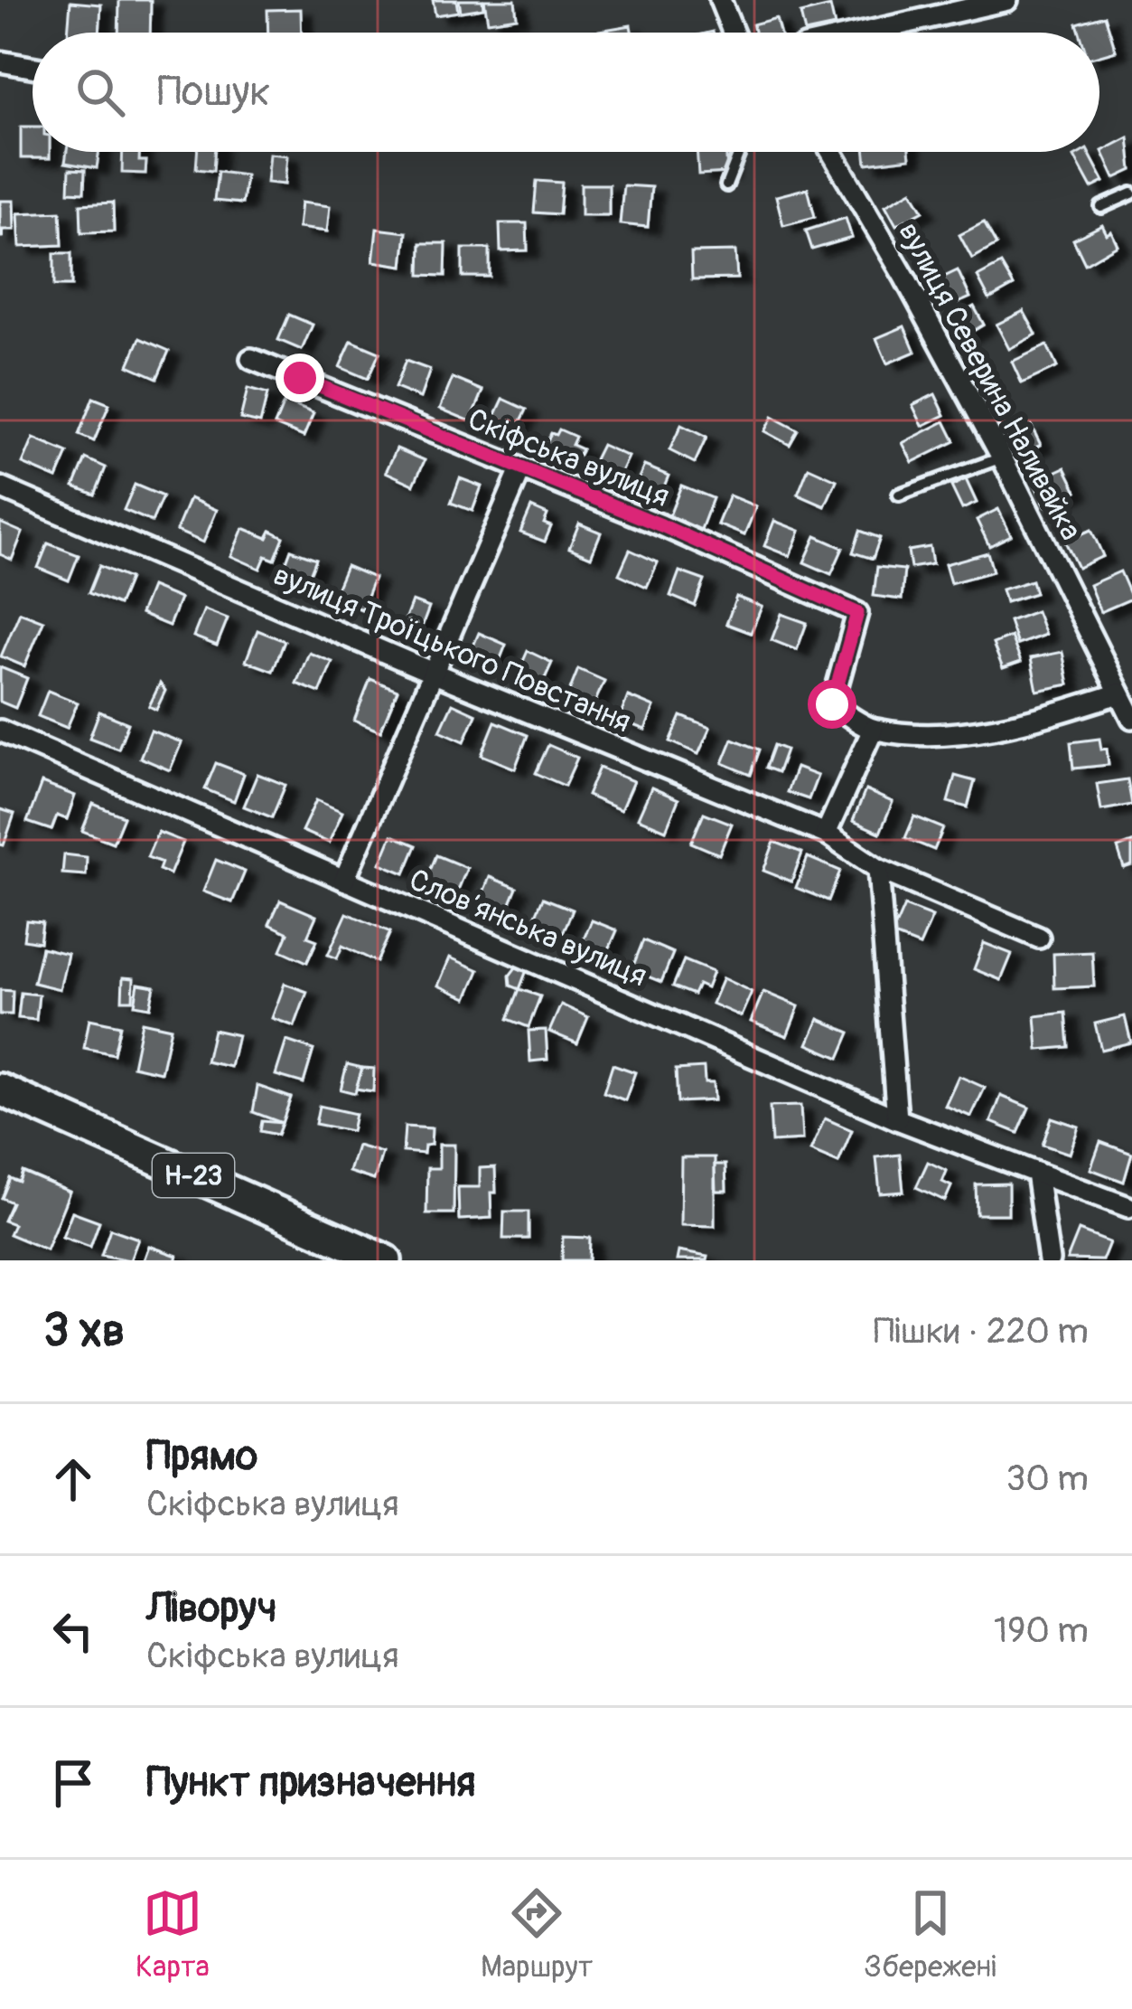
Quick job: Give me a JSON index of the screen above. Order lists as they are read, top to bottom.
{
  "streets": {
    "main road": ["Н-23"],
    "street": [
      "вулиця Северина Наливайка",
      "Скіфська вулиця",
      "вулиця Троїцького Повстання",
      "Словʼянська вулиця"
    ]
  },
  "page": {
    "search": "Пошук",
    "heading": ["3 хв", "Пішки · 220 m"],
    "list": [
      ["Прямо", "Скіфська вулиця", "30 m"],
      ["Ліворуч", "Скіфська вулиця", "190 m"],
      "Пункт призначення"
    ],
    "nav": ["Карта", "Маршрут", "Збережені"]
  }
}
